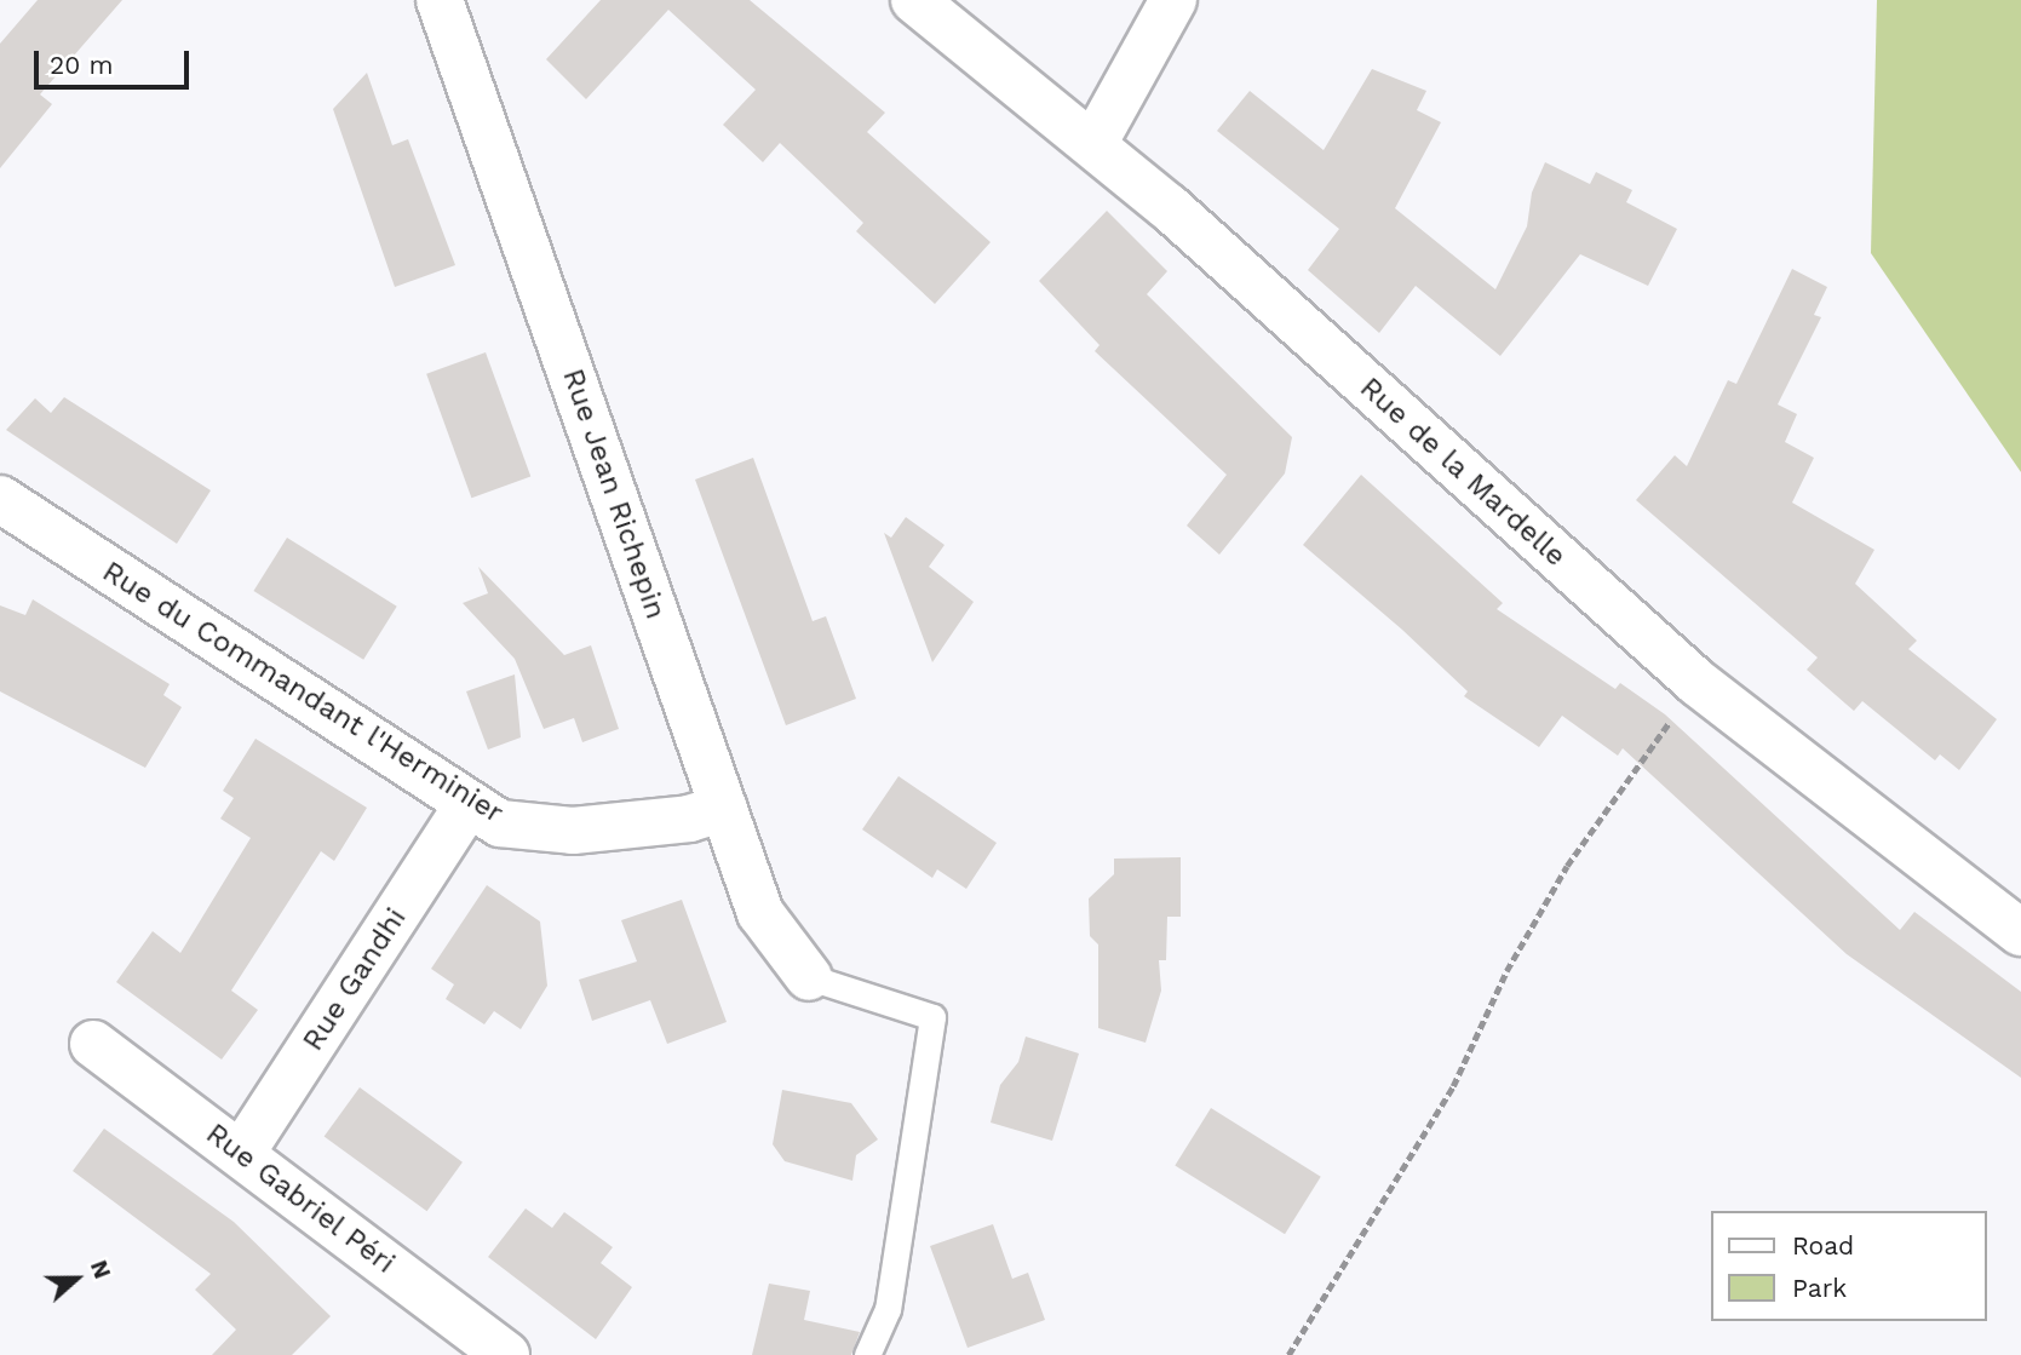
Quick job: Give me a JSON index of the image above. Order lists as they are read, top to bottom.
{
  "streets": {
    "street": [
      "Rue de la Mardelle",
      "Rue Jean Richepin",
      "Rue du Commandant l'Herminier",
      "Rue Gandhi",
      "Rue Gabriel Péri"
    ]
  },
  "crossings": [
    ["Rue Jean Richepin", "Rue du Commandant l'Herminier"],
    ["Rue du Commandant l'Herminier", "Rue Gandhi"],
    ["Rue Gandhi", "Rue Gabriel Péri"]
  ],
  "legend": ["Road", "Park"],
  "scale_bar": "20 m",
  "north": "right"
}
